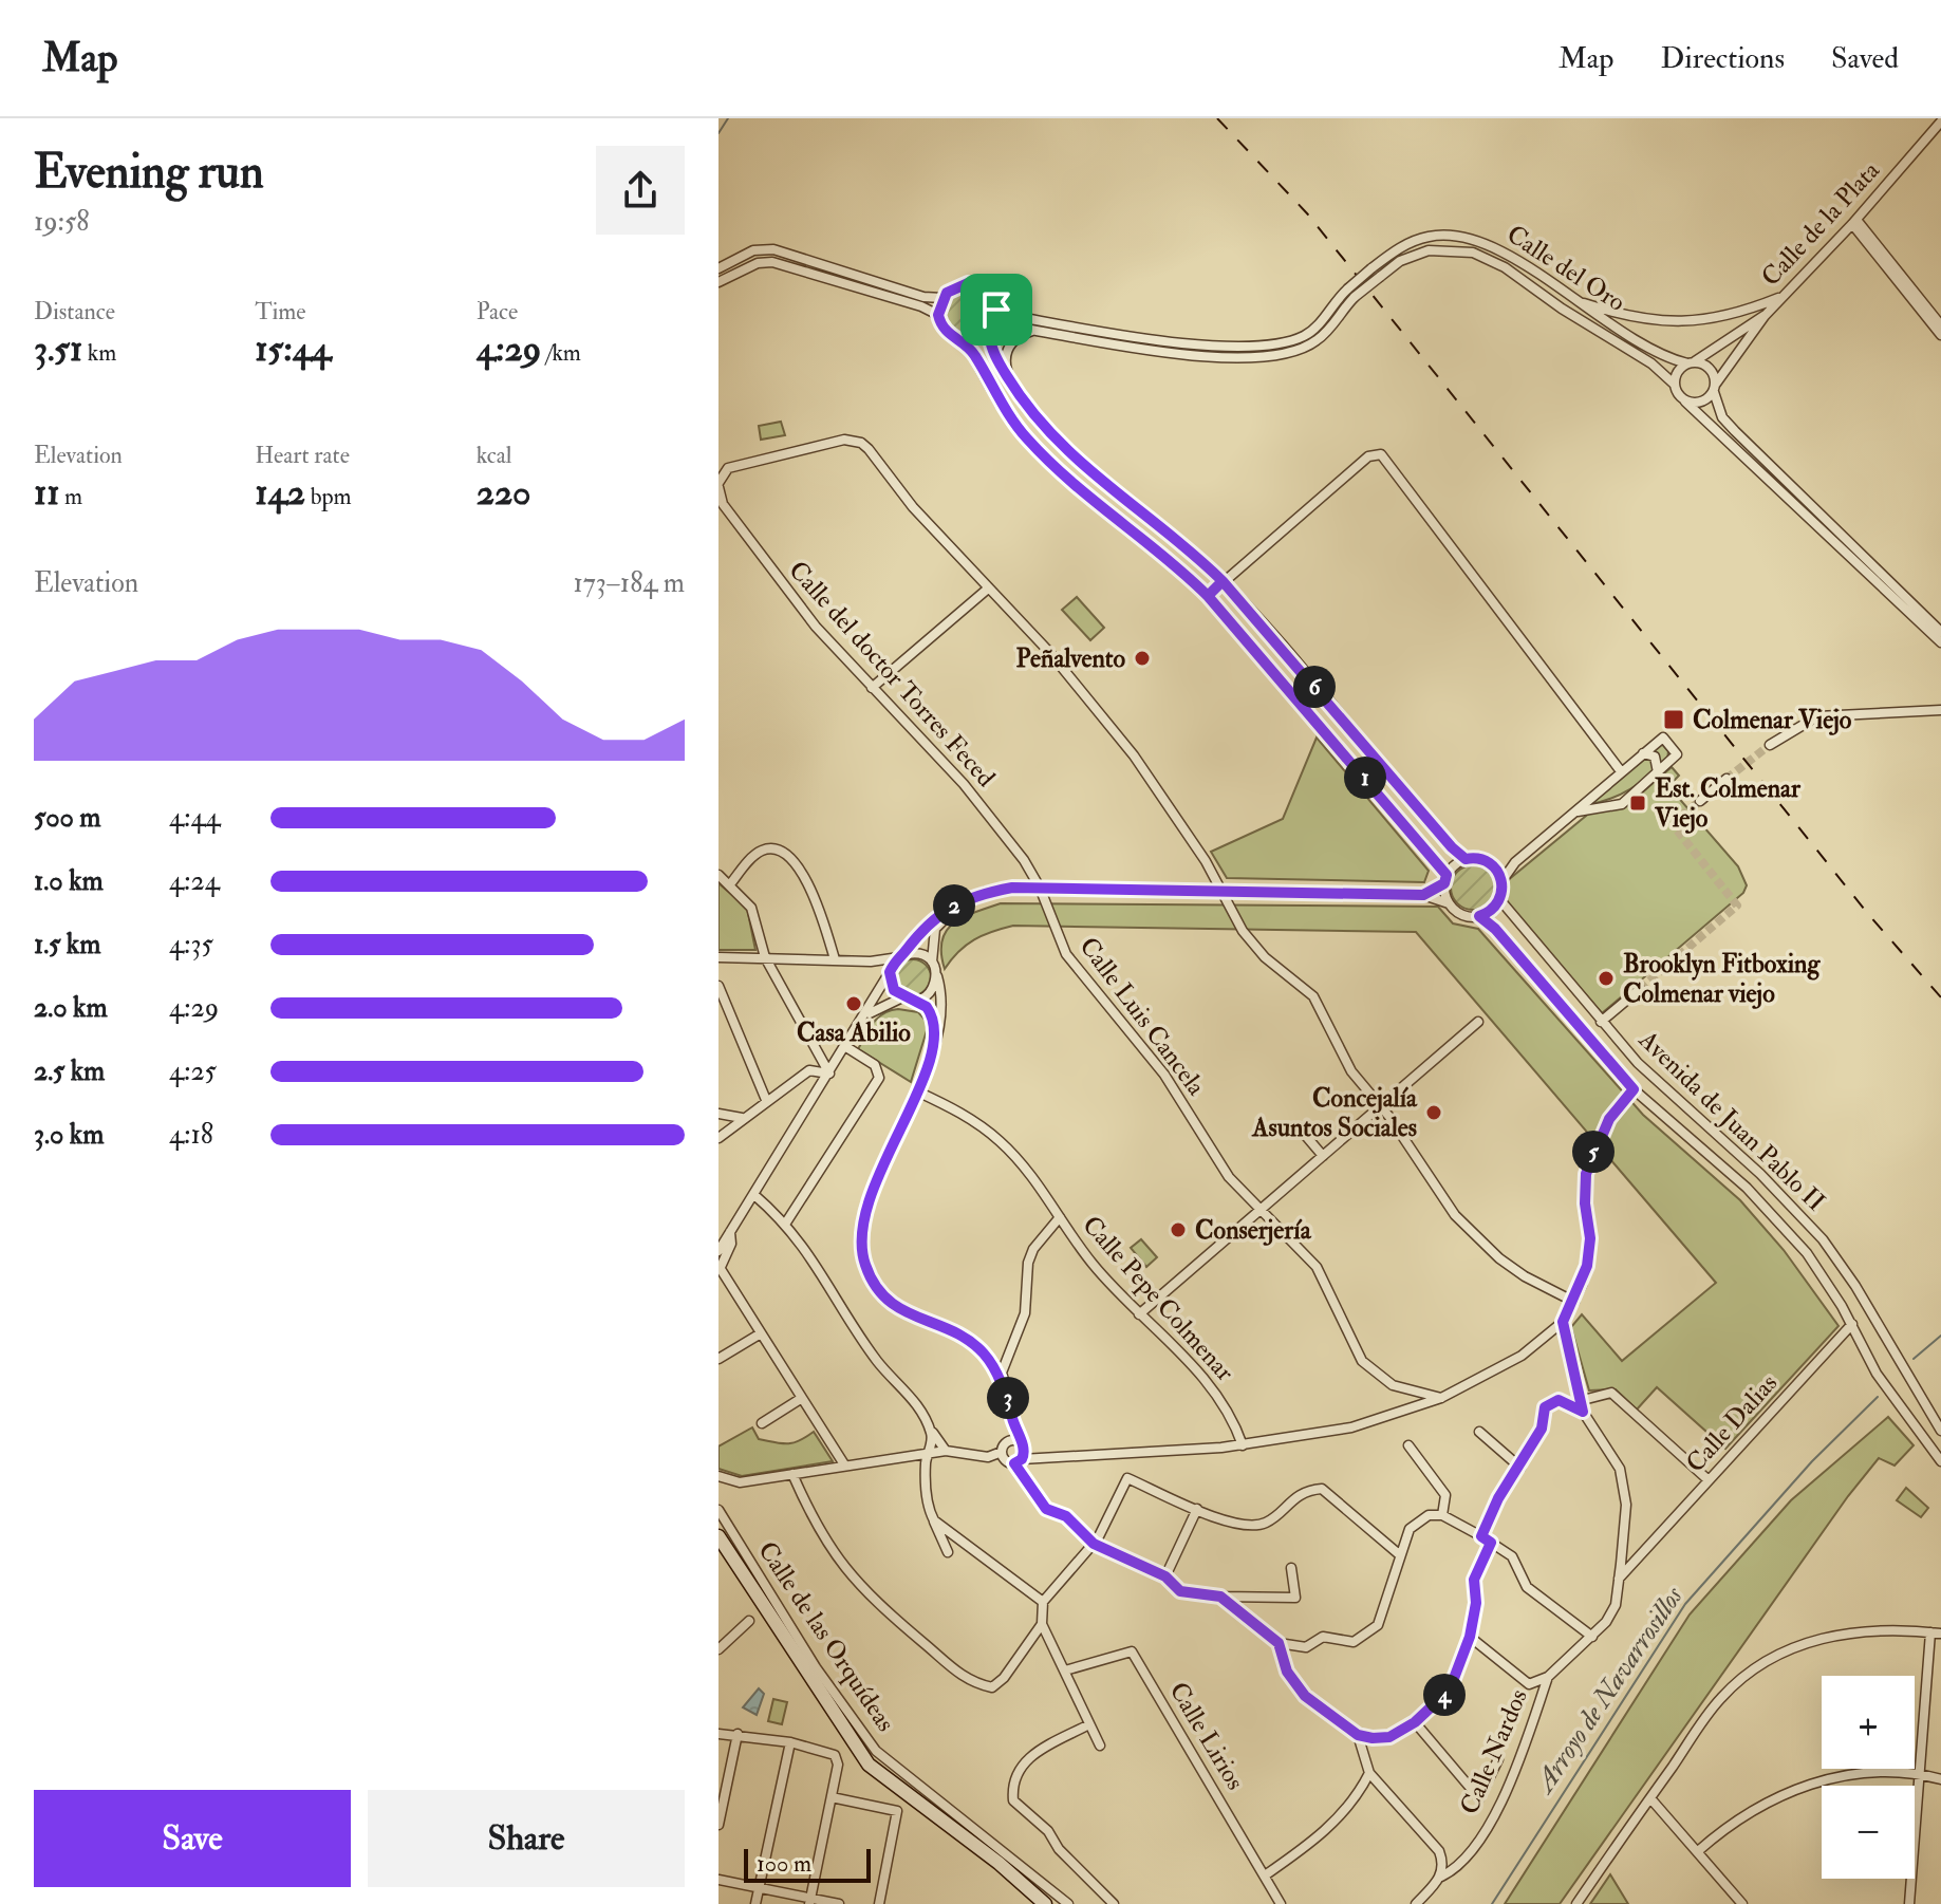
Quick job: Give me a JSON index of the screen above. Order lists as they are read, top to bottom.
{
  "streets": {
    "street": [
      "Calle de la Plata",
      "Calle del Oro",
      "Calle del doctor Torres Feced",
      "Calle Luis Cancela",
      "Avenida de Juan Pablo II",
      "Calle Pepe Colmenar",
      "Calle Dalias",
      "Calle de las Orquídeas",
      "Calle Lirios",
      "Calle Nardos"
    ]
  },
  "crossings": [
    ["Calle de la Plata", "Calle del Oro"],
    ["Calle del doctor Torres Feced", "Calle Luis Cancela"],
    ["Avenida de Juan Pablo II", "Calle Dalias"],
    ["Calle Dalias", "Calle Nardos"]
  ],
  "water": ["Arroyo de Navarrosillos"],
  "places": {
    "other": [
      "Peñalvento",
      "Brooklyn Fitboxing Colmenar viejo",
      "Casa Abilio",
      "Concejalía Asuntos Sociales",
      "Conserjería"
    ],
    "transit": ["Colmenar Viejo", "Est. Colmenar Viejo"]
  },
  "scale_bar": "100 m",
  "page": {
    "header": "Map",
    "nav": ["Map", "Directions", "Saved"],
    "heading": ["Evening run", "19:58"],
    "stats": [
      ["Distance", "3.51 km"],
      ["Time", "15:44"],
      ["Pace", "4:29 /km"],
      ["Elevation", "11 m"],
      ["Heart rate", "142 bpm"],
      ["kcal", "220"]
    ],
    "chart": ["Elevation", "173–184 m"],
    "pins": [
      "6",
      "1",
      "2",
      "5",
      "3",
      "4"
    ],
    "list": [
      {
        "name": "500 m",
        "note": "4:44"
      },
      {
        "name": "1.0 km",
        "note": "4:24"
      },
      {
        "name": "1.5 km",
        "note": "4:35"
      },
      {
        "name": "2.0 km",
        "note": "4:29"
      },
      {
        "name": "2.5 km",
        "note": "4:25"
      },
      {
        "name": "3.0 km",
        "note": "4:18"
      }
    ],
    "map_buttons": ["+", "−"],
    "buttons": ["Save", "Share"],
    "scale": "100 m"
  }
}
